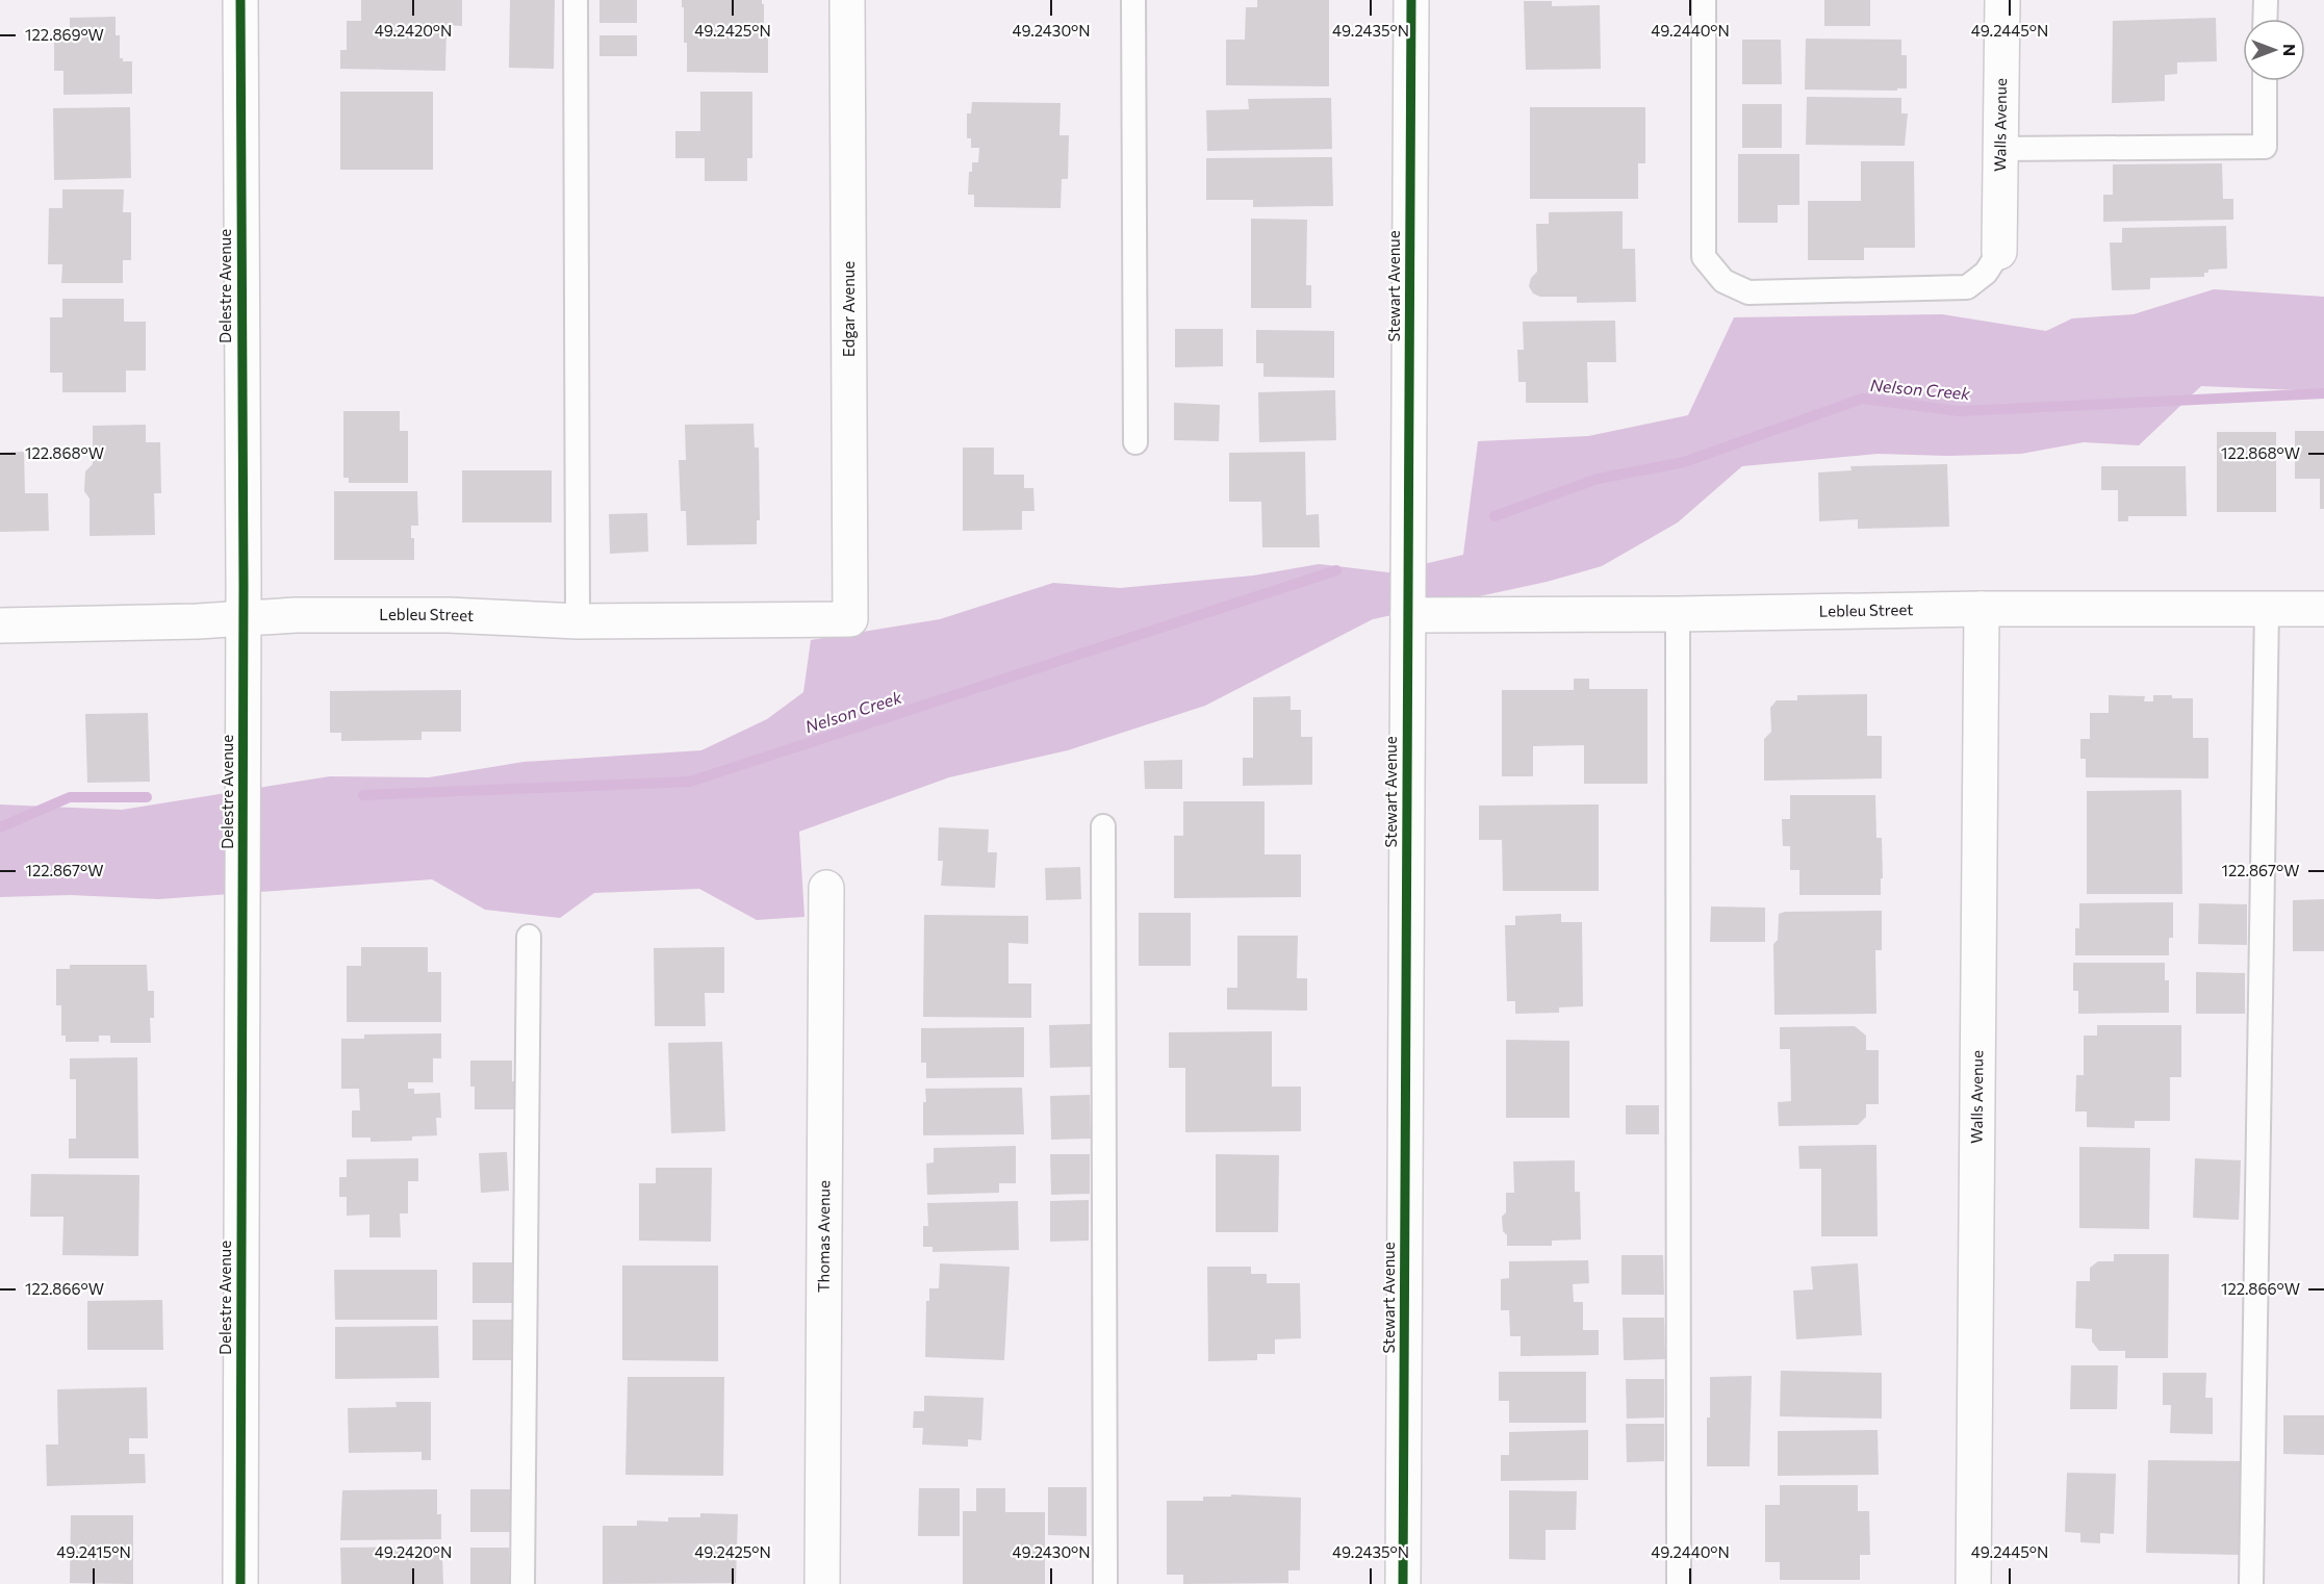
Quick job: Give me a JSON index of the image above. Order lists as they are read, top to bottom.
{
  "streets": {
    "street": [
      "Walls Avenue",
      "Delestre Avenue",
      "Stewart Avenue",
      "Edgar Avenue",
      "Lebleu Street",
      "Thomas Avenue"
    ]
  },
  "crossings": [
    ["Walls Avenue", "Lebleu Street"],
    ["Delestre Avenue", "Lebleu Street"],
    ["Stewart Avenue", "Lebleu Street"],
    ["Edgar Avenue", "Lebleu Street"]
  ],
  "water": ["Nelson Creek"],
  "north": "right",
  "coordinates": [
    "49.2420°N",
    "49.2425°N",
    "49.2430°N",
    "49.2435°N",
    "49.2440°N",
    "49.2445°N",
    "122.869°W",
    "122.868°W",
    "122.867°W",
    "122.866°W",
    "49.2415°N"
  ]
}
